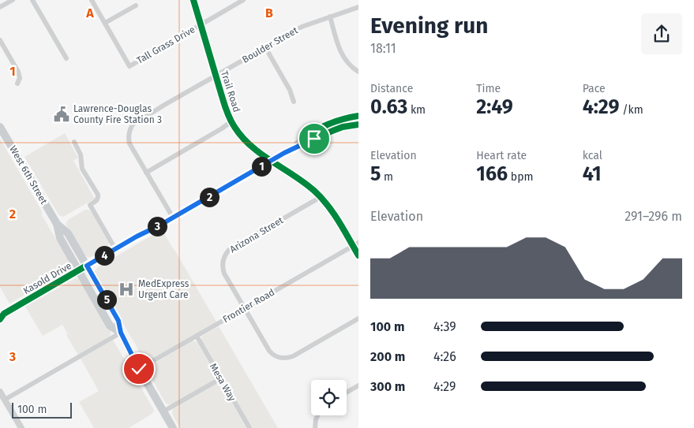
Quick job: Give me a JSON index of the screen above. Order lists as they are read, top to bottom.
{
  "streets": {
    "main road": ["West 6th Street", "Kasold Drive"],
    "street": [
      "Tall Grass Drive",
      "Boulder Street",
      "Trail Road",
      "Arizona Street",
      "Frontier Road",
      "Mesa Way"
    ]
  },
  "crossings": [
    ["Tall Grass Drive", "Trail Road"],
    ["Boulder Street", "Trail Road"],
    ["Trail Road", "Arizona Street"],
    ["Trail Road", "Kasold Drive"],
    ["Trail Road", "Frontier Road"],
    ["West 6th Street", "Kasold Drive"],
    ["West 6th Street", "Frontier Road"],
    ["Arizona Street", "Frontier Road"],
    ["Frontier Road", "Mesa Way"]
  ],
  "places": {
    "public building": ["Lawrence-Douglas County Fire Station 3"],
    "hospital": ["MedExpress Urgent Care"]
  },
  "scale_bar": "100 m",
  "page": {
    "heading": ["Evening run", "18:11"],
    "stats": [
      ["Distance", "0.63 km"],
      ["Time", "2:49"],
      ["Pace", "4:29 /km"],
      ["Elevation", "5 m"],
      ["Heart rate", "166 bpm"],
      ["kcal", "41"]
    ],
    "pins": [
      "1",
      "2",
      "3",
      "4",
      "5"
    ],
    "chart": ["Elevation", "291–296 m"],
    "list": [
      {
        "name": "100 m",
        "note": "4:39"
      },
      {
        "name": "200 m",
        "note": "4:26"
      },
      {
        "name": "300 m",
        "note": "4:29"
      }
    ],
    "scale": "100 m"
  },
  "grid": {
    "columns": ["A", "B"],
    "rows": ["1", "2", "3"]
  }
}
